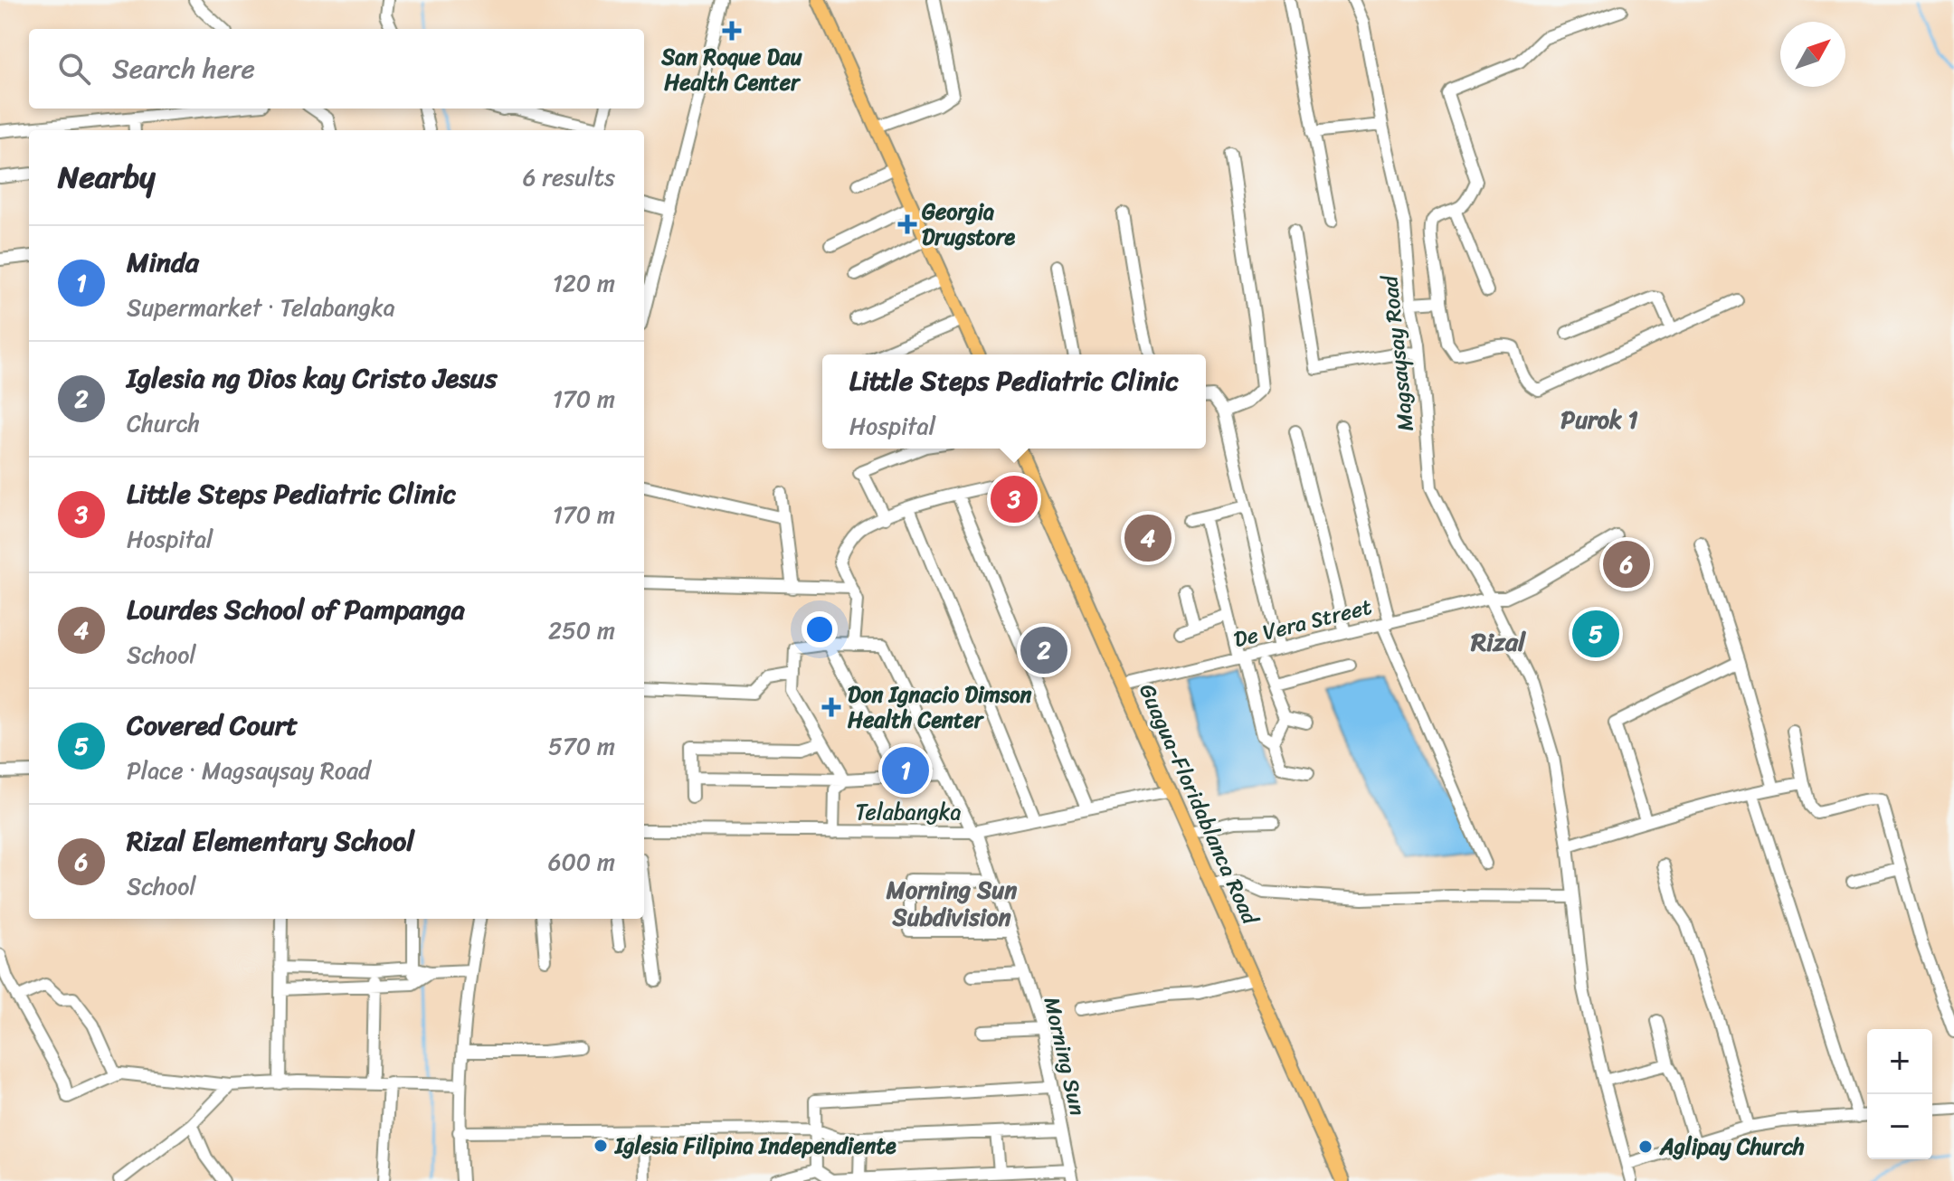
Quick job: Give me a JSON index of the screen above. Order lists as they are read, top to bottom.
{
  "streets": {
    "main road": ["Guagua-Floridablanca Road"],
    "street": [
      "Magsaysay Road",
      "De Vera Street",
      "Telabangka",
      "Morning Sun"
    ]
  },
  "crossings": [
    ["Magsaysay Road", "De Vera Street"],
    ["De Vera Street", "Guagua-Floridablanca Road"],
    ["Guagua-Floridablanca Road", "Telabangka"],
    ["Telabangka", "Morning Sun"]
  ],
  "districts": ["Purok 1", "Rizal", "Morning Sun Subdivision"],
  "places": {
    "health": ["San Roque Dau Health Center", "Georgia Drugstore", "Don Ignacio Dimson Health Center"],
    "other": ["Iglesia Filipina Independiente", "Aglipay Church"]
  },
  "north": "top right",
  "page": {
    "search": "Search here",
    "heading": ["Nearby", "6 results"],
    "list": [
      {
        "mark": "1",
        "name": "Minda",
        "note": "Supermarket · Telabangka",
        "value": "120 m"
      },
      {
        "mark": "2",
        "name": "Iglesia ng Dios kay Cristo Jesus",
        "note": "Church",
        "value": "170 m"
      },
      {
        "mark": "3",
        "name": "Little Steps Pediatric Clinic",
        "note": "Hospital",
        "value": "170 m"
      },
      {
        "mark": "4",
        "name": "Lourdes School of Pampanga",
        "note": "School",
        "value": "250 m"
      },
      {
        "mark": "5",
        "name": "Covered Court",
        "note": "Place · Magsaysay Road",
        "value": "570 m"
      },
      {
        "mark": "6",
        "name": "Rizal Elementary School",
        "note": "School",
        "value": "600 m"
      }
    ],
    "popup": ["Little Steps Pediatric Clinic", "Hospital"],
    "pins": [
      "3",
      "4",
      "6",
      "5",
      "2",
      "1"
    ],
    "map_buttons": ["+", "−"]
  }
}
